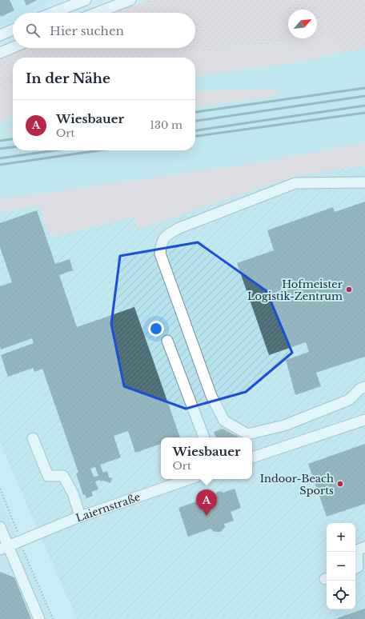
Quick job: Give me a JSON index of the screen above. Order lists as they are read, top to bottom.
{
  "streets": {
    "street": ["Laiernstraße"]
  },
  "places": ["Hofmeister Logistik-Zentrum", "Indoor-Beach Sports"],
  "north": "top right",
  "page": {
    "search": "Hier suchen",
    "heading": "In der Nähe",
    "list": [
      {
        "mark": "A",
        "name": "Wiesbauer",
        "note": "Ort",
        "value": "130 m"
      }
    ],
    "popup": ["Wiesbauer", "Ort"],
    "pins": "A",
    "map_buttons": ["+", "−"]
  }
}
